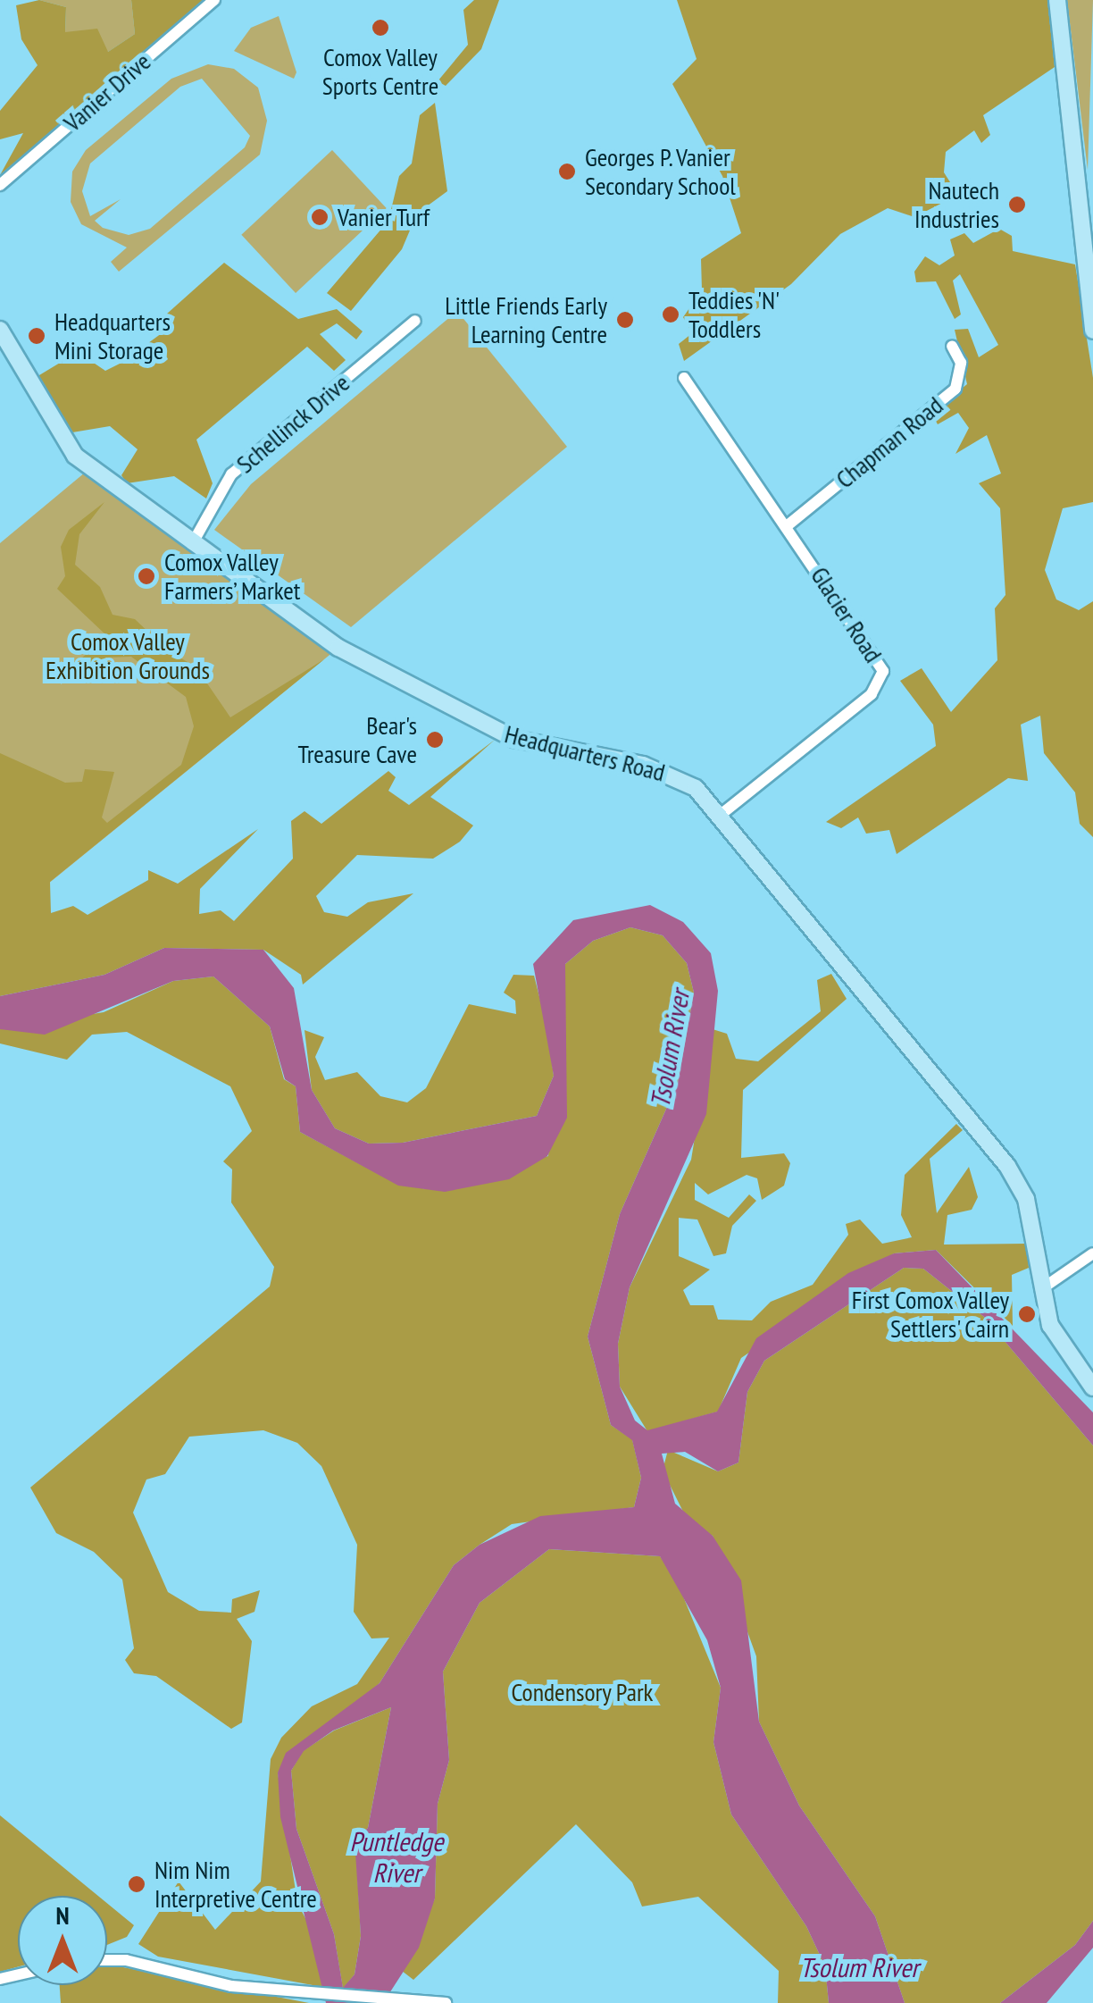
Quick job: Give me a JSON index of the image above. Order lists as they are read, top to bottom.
{
  "streets": {
    "main road": ["Headquarters Road"],
    "street": [
      "Vanier Drive",
      "Schellinck Drive",
      "Chapman Road",
      "Glacier Road"
    ]
  },
  "crossings": [
    ["Schellinck Drive", "Headquarters Road"],
    ["Chapman Road", "Glacier Road"],
    ["Glacier Road", "Headquarters Road"]
  ],
  "water": ["Tsolum River", "Puntledge River"],
  "parks": ["Comox Valley Exhibition Grounds", "Condensory Park"],
  "places": [
    "Comox Valley Sports Centre",
    "Georges P. Vanier Secondary School",
    "Nautech Industries",
    "Vanier Turf",
    "Teddies 'N' Toddlers",
    "Little Friends Early Learning Centre",
    "Headquarters Mini Storage",
    "Comox Valley Farmers’ Market",
    "Bear's Treasure Cave",
    "First Comox Valley Settlers' Cairn",
    "Nim Nim Interpretive Centre"
  ],
  "north": "top"
}
